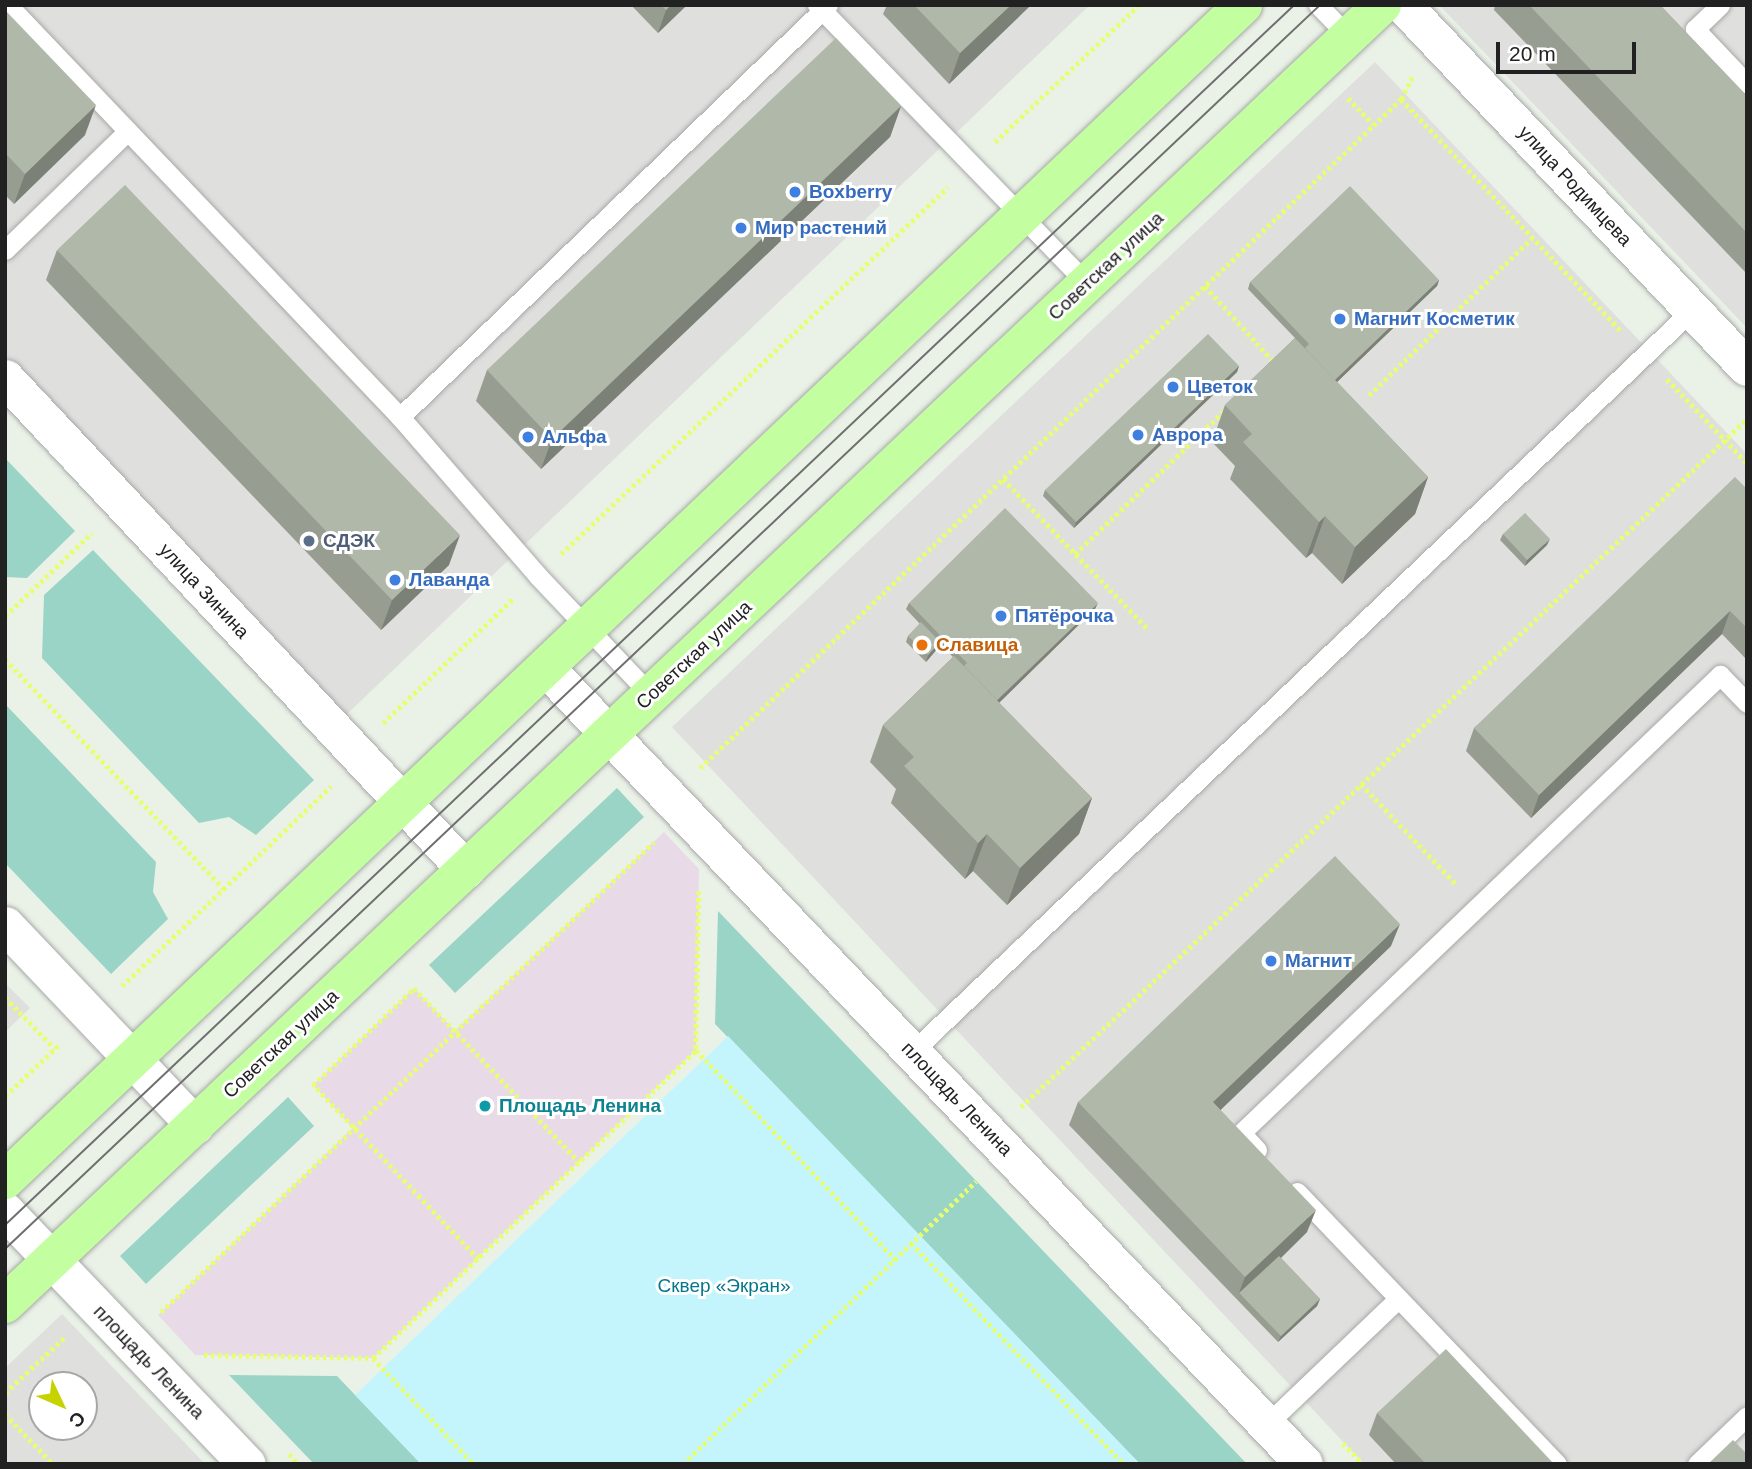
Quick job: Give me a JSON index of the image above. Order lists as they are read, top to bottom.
{
  "streets": {
    "main road": ["Советская улица"],
    "street": ["улица Родимцева", "улица Зинина", "площадь Ленина"]
  },
  "crossings": [
    ["Советская улица", "улица Зинина"],
    ["Советская улица", "площадь Ленина"]
  ],
  "parks": ["Сквер «Экран»"],
  "places": [
    "Boxberry",
    "Мир растений",
    "Магнит Косметик",
    "Цветок",
    "Аврора",
    "Альфа",
    "СДЭК",
    "Лаванда",
    "Пятёрочка",
    "Славица",
    "Магнит",
    "Площадь Ленина"
  ],
  "scale_bar": "20 m",
  "north": "bottom right"
}
